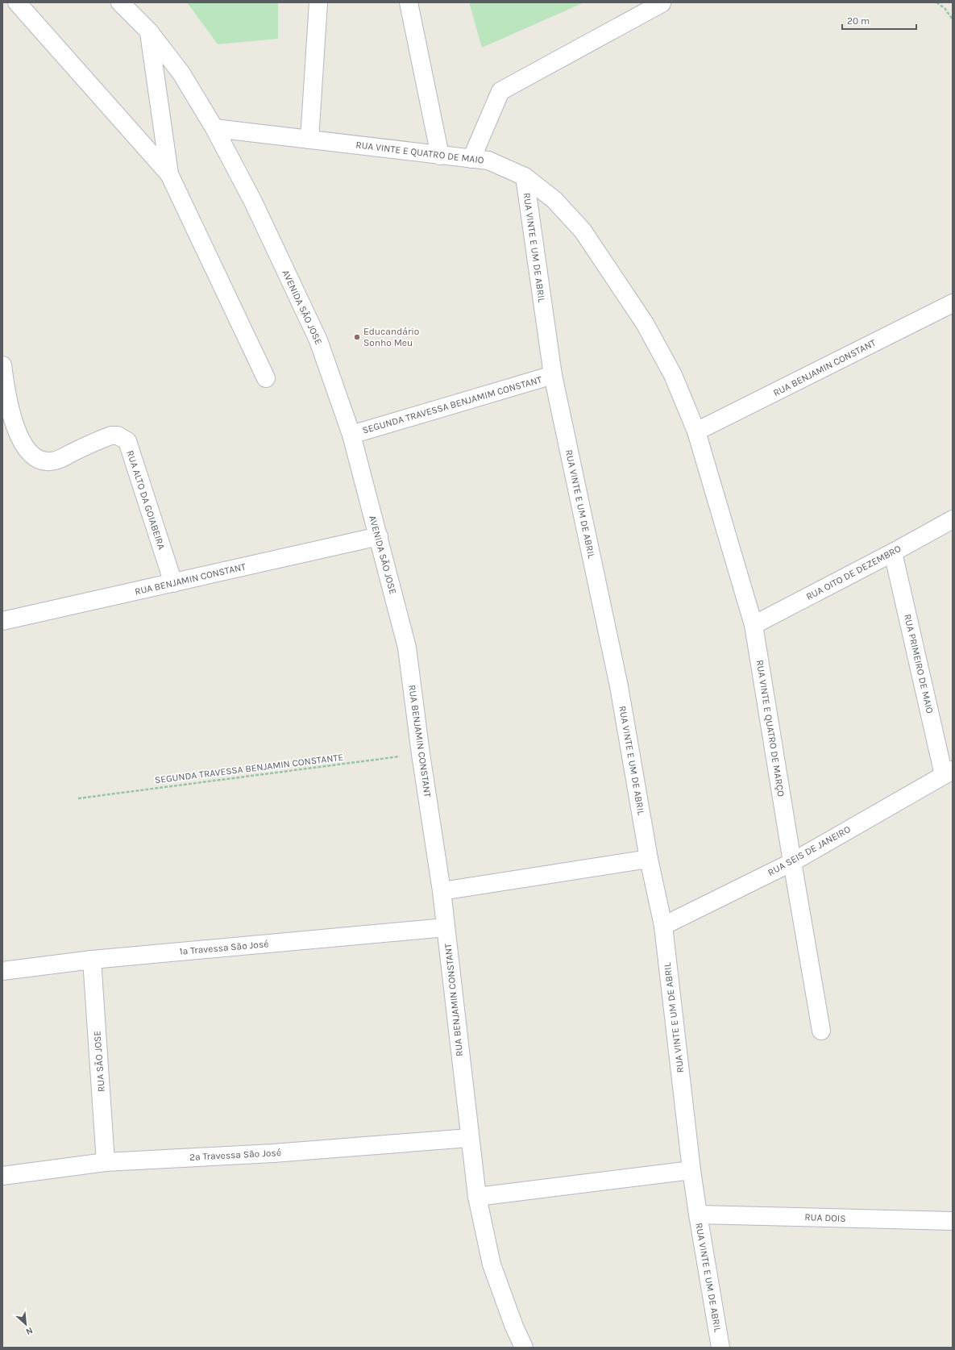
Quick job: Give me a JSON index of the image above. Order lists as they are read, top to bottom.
{
  "streets": {
    "street": [
      "RUA VINTE E QUATRO DE MAIO",
      "RUA VINTE E UM DE ABRIL",
      "AVENIDA SÃO JOSE",
      "RUA BENJAMIN CONSTANT",
      "SEGUNDA TRAVESSA BENJAMIM CONSTANT",
      "RUA ALTO DA GOIABEIRA",
      "RUA OITO DE DEZEMBRO",
      "RUA PRIMEIRO DE MAIO",
      "RUA VINTE E QUATRO DE MARÇO",
      "RUA SEIS DE JANEIRO",
      "1ª Travessa São José",
      "RUA SÃO JOSE",
      "2ª Travessa São José",
      "RUA DOIS"
    ],
    "path": ["SEGUNDA TRAVESSA BENJAMIN CONSTANTE"]
  },
  "crossings": [
    ["RUA VINTE E QUATRO DE MAIO", "RUA VINTE E UM DE ABRIL"],
    ["RUA VINTE E QUATRO DE MAIO", "AVENIDA SÃO JOSE"],
    ["RUA VINTE E QUATRO DE MAIO", "RUA BENJAMIN CONSTANT"],
    ["RUA VINTE E QUATRO DE MAIO", "RUA VINTE E QUATRO DE MARÇO"],
    ["RUA VINTE E UM DE ABRIL", "SEGUNDA TRAVESSA BENJAMIM CONSTANT"],
    ["RUA VINTE E UM DE ABRIL", "RUA SEIS DE JANEIRO"],
    ["RUA VINTE E UM DE ABRIL", "RUA DOIS"],
    ["AVENIDA SÃO JOSE", "RUA BENJAMIN CONSTANT"],
    ["AVENIDA SÃO JOSE", "SEGUNDA TRAVESSA BENJAMIM CONSTANT"],
    ["RUA BENJAMIN CONSTANT", "RUA ALTO DA GOIABEIRA"],
    ["RUA BENJAMIN CONSTANT", "RUA VINTE E QUATRO DE MARÇO"],
    ["RUA BENJAMIN CONSTANT", "SEGUNDA TRAVESSA BENJAMIN CONSTANTE"],
    ["RUA BENJAMIN CONSTANT", "1ª Travessa São José"],
    ["RUA BENJAMIN CONSTANT", "2ª Travessa São José"],
    ["RUA OITO DE DEZEMBRO", "RUA PRIMEIRO DE MAIO"],
    ["RUA OITO DE DEZEMBRO", "RUA VINTE E QUATRO DE MARÇO"],
    ["RUA PRIMEIRO DE MAIO", "RUA SEIS DE JANEIRO"],
    ["RUA VINTE E QUATRO DE MARÇO", "RUA SEIS DE JANEIRO"],
    ["1ª Travessa São José", "RUA SÃO JOSE"],
    ["RUA SÃO JOSE", "2ª Travessa São José"]
  ],
  "places": ["Educandário Sonho Meu"],
  "scale_bar": "20 m",
  "north": "bottom right"
}
